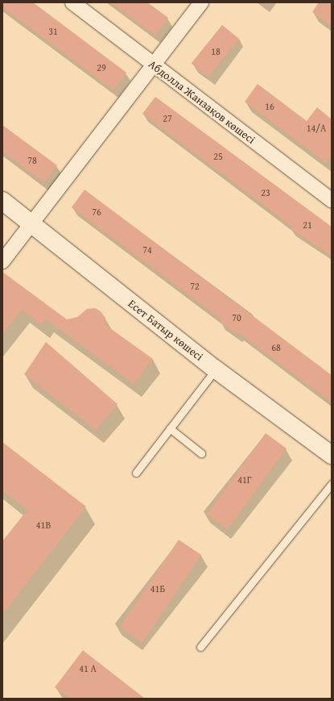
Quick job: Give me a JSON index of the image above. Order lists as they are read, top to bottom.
{
  "streets": {
    "street": ["Абдолла Жанзақов көшесі", "Есет Батыр көшесі"]
  },
  "house_numbers": [
    "31",
    "18",
    "29",
    "16",
    "27",
    "14/А",
    "25",
    "78",
    "23",
    "76",
    "21",
    "74",
    "72",
    "70",
    "68",
    "41Г",
    "41В",
    "41Б",
    "41 А"
  ]
}
